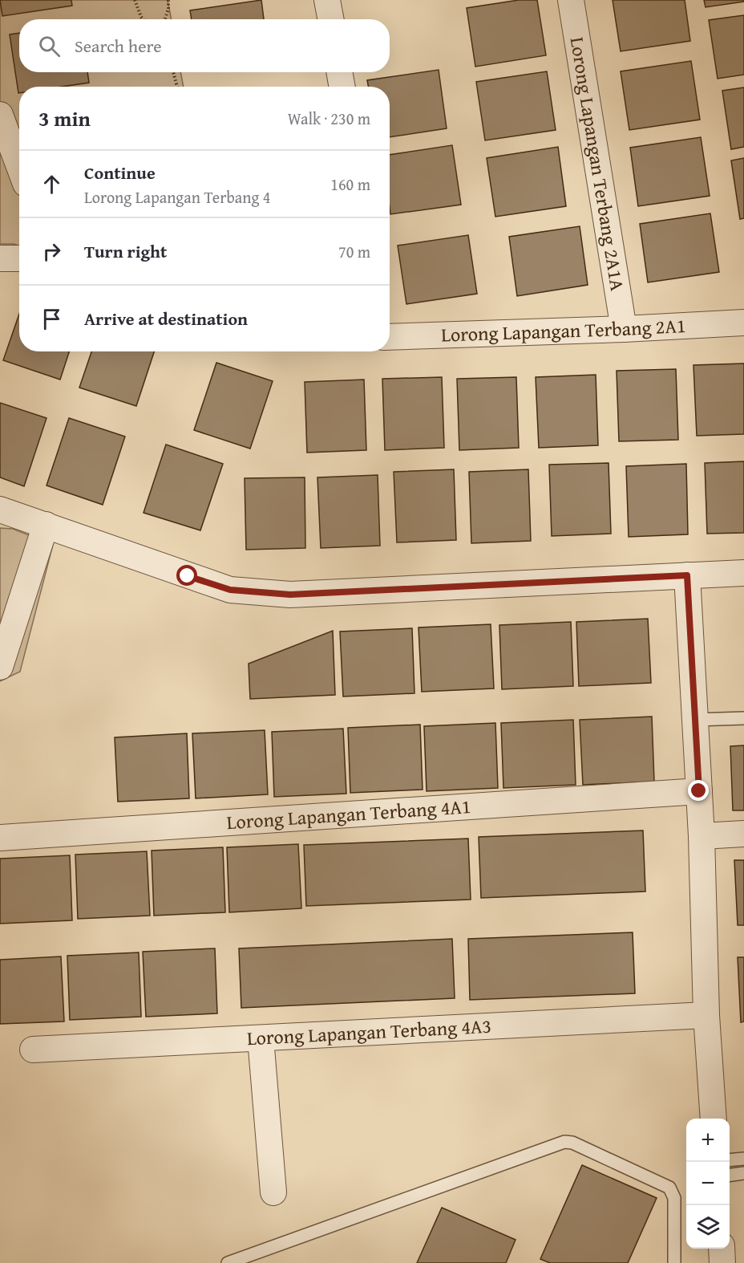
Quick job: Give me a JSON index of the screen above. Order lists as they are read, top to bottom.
{
  "streets": {
    "street": [
      "Lorong Lapangan Terbang 2A1A",
      "Lorong Lapangan Terbang 2A1",
      "Lorong Lapangan Terbang 4A1",
      "Lorong Lapangan Terbang 4A3"
    ]
  },
  "crossings": [
    ["Lorong Lapangan Terbang 2A1A", "Lorong Lapangan Terbang 2A1"]
  ],
  "page": {
    "search": "Search here",
    "heading": ["3 min", "Walk · 230 m"],
    "list": [
      ["Continue", "Lorong Lapangan Terbang 4", "160 m"],
      ["Turn right", "70 m"],
      "Arrive at destination"
    ],
    "map_buttons": ["+", "−"]
  }
}
